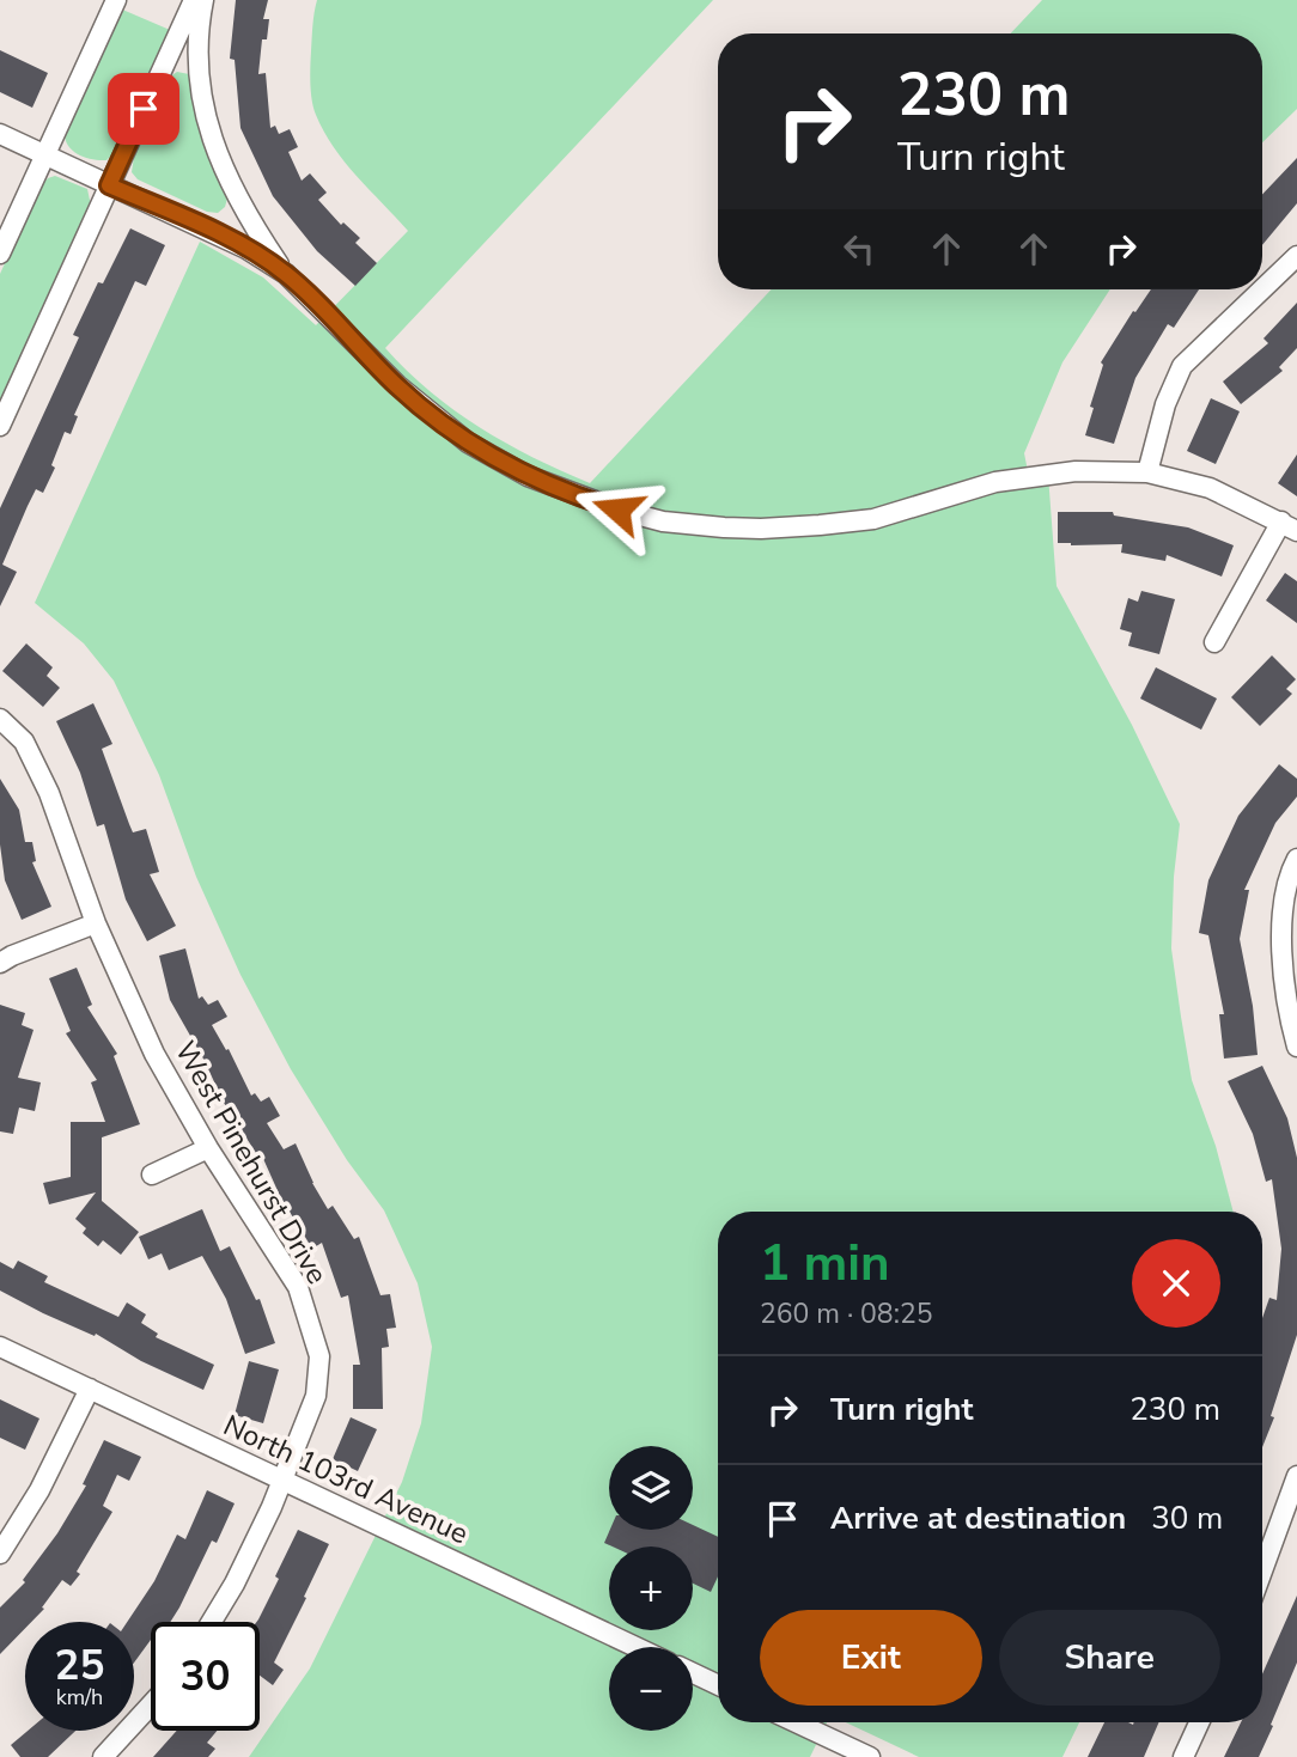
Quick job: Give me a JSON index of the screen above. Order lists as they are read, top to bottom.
{
  "streets": {
    "street": ["West Pinehurst Drive", "North 103rd Avenue"]
  },
  "crossings": [
    ["West Pinehurst Drive", "North 103rd Avenue"]
  ],
  "page": {
    "turn": ["230 m", "Turn right"],
    "heading": ["1 min", "260 m · 08:25"],
    "list": [
      {
        "name": "Turn right",
        "value": "230 m"
      },
      {
        "name": "Arrive at destination",
        "value": "30 m"
      }
    ],
    "map_buttons": ["+", "−"],
    "buttons": ["Exit", "Share"],
    "speed": "25 km/h",
    "limit": "30"
  }
}
